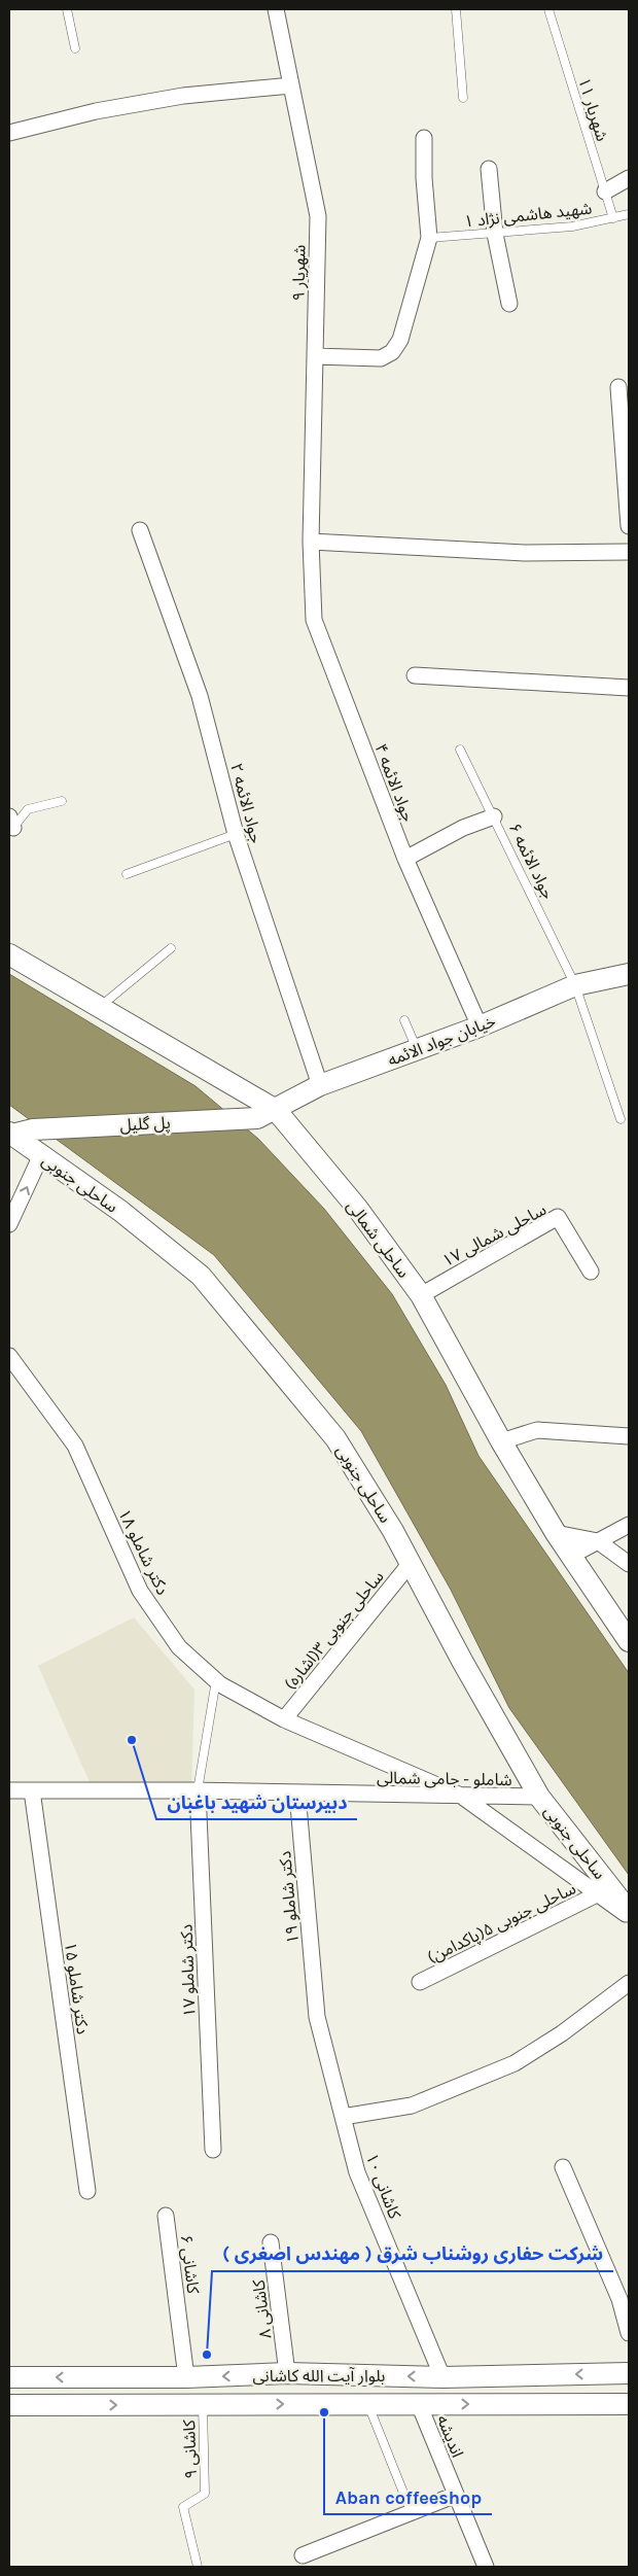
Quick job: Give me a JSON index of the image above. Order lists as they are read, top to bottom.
{
  "streets": {
    "street": [
      "شهریار ۹",
      "جواد الائمه ۴",
      "جواد الائمه ۲",
      "خیابان جواد الائمه",
      "پل گلیل",
      "ساحلی جنوبی",
      "ساحلی شمالی ۱۷",
      "ساحلی شمالی",
      "دکتر شاملو ۱۸",
      "ساحلی جنوبی ۳(اشاره)",
      "شاملو - جامی شمالی",
      "دکتر شاملو ۱۹",
      "ساحلی جنوبی ۵(پاکدامن)",
      "دکتر شاملو ۱۷",
      "دکتر شاملو ۱۵",
      "کاشانی ۱۰",
      "کاشانی ۶",
      "کاشانی ۸",
      "بلوار آیت الله کاشانی",
      "اندیشه"
    ],
    "lane": [
      "شهریار ۱۱",
      "شهید هاشمی نژاد ۱",
      "جواد الائمه ۶",
      "کاشانی ۹"
    ]
  },
  "crossings": [
    ["شهریار ۱۱", "شهید هاشمی نژاد ۱"],
    ["شهریار ۹", "جواد الائمه ۴"],
    ["جواد الائمه ۴", "خیابان جواد الائمه"],
    ["جواد الائمه ۲", "خیابان جواد الائمه"],
    ["جواد الائمه ۶", "خیابان جواد الائمه"],
    ["خیابان جواد الائمه", "پل گلیل"],
    ["خیابان جواد الائمه", "ساحلی شمالی"],
    ["پل گلیل", "ساحلی جنوبی"],
    ["پل گلیل", "ساحلی شمالی"],
    ["ساحلی جنوبی", "ساحلی جنوبی ۳(اشاره)"],
    ["ساحلی جنوبی", "شاملو - جامی شمالی"],
    ["ساحلی شمالی ۱۷", "ساحلی شمالی"],
    ["دکتر شاملو ۱۸", "ساحلی جنوبی ۳(اشاره)"],
    ["دکتر شاملو ۱۸", "شاملو - جامی شمالی"],
    ["شاملو - جامی شمالی", "دکتر شاملو ۱۹"],
    ["شاملو - جامی شمالی", "دکتر شاملو ۱۷"],
    ["شاملو - جامی شمالی", "دکتر شاملو ۱۵"],
    ["دکتر شاملو ۱۹", "کاشانی ۱۰"],
    ["کاشانی ۱۰", "بلوار آیت الله کاشانی"],
    ["کاشانی ۶", "بلوار آیت الله کاشانی"],
    ["کاشانی ۸", "بلوار آیت الله کاشانی"],
    ["بلوار آیت الله کاشانی", "اندیشه"],
    ["بلوار آیت الله کاشانی", "کاشانی ۹"]
  ],
  "places": ["دبیرستان شهید باغبان", "شرکت حفاری روشناب شرق ( مهندس اصغری )", "Aban coffeeshop"]
}
